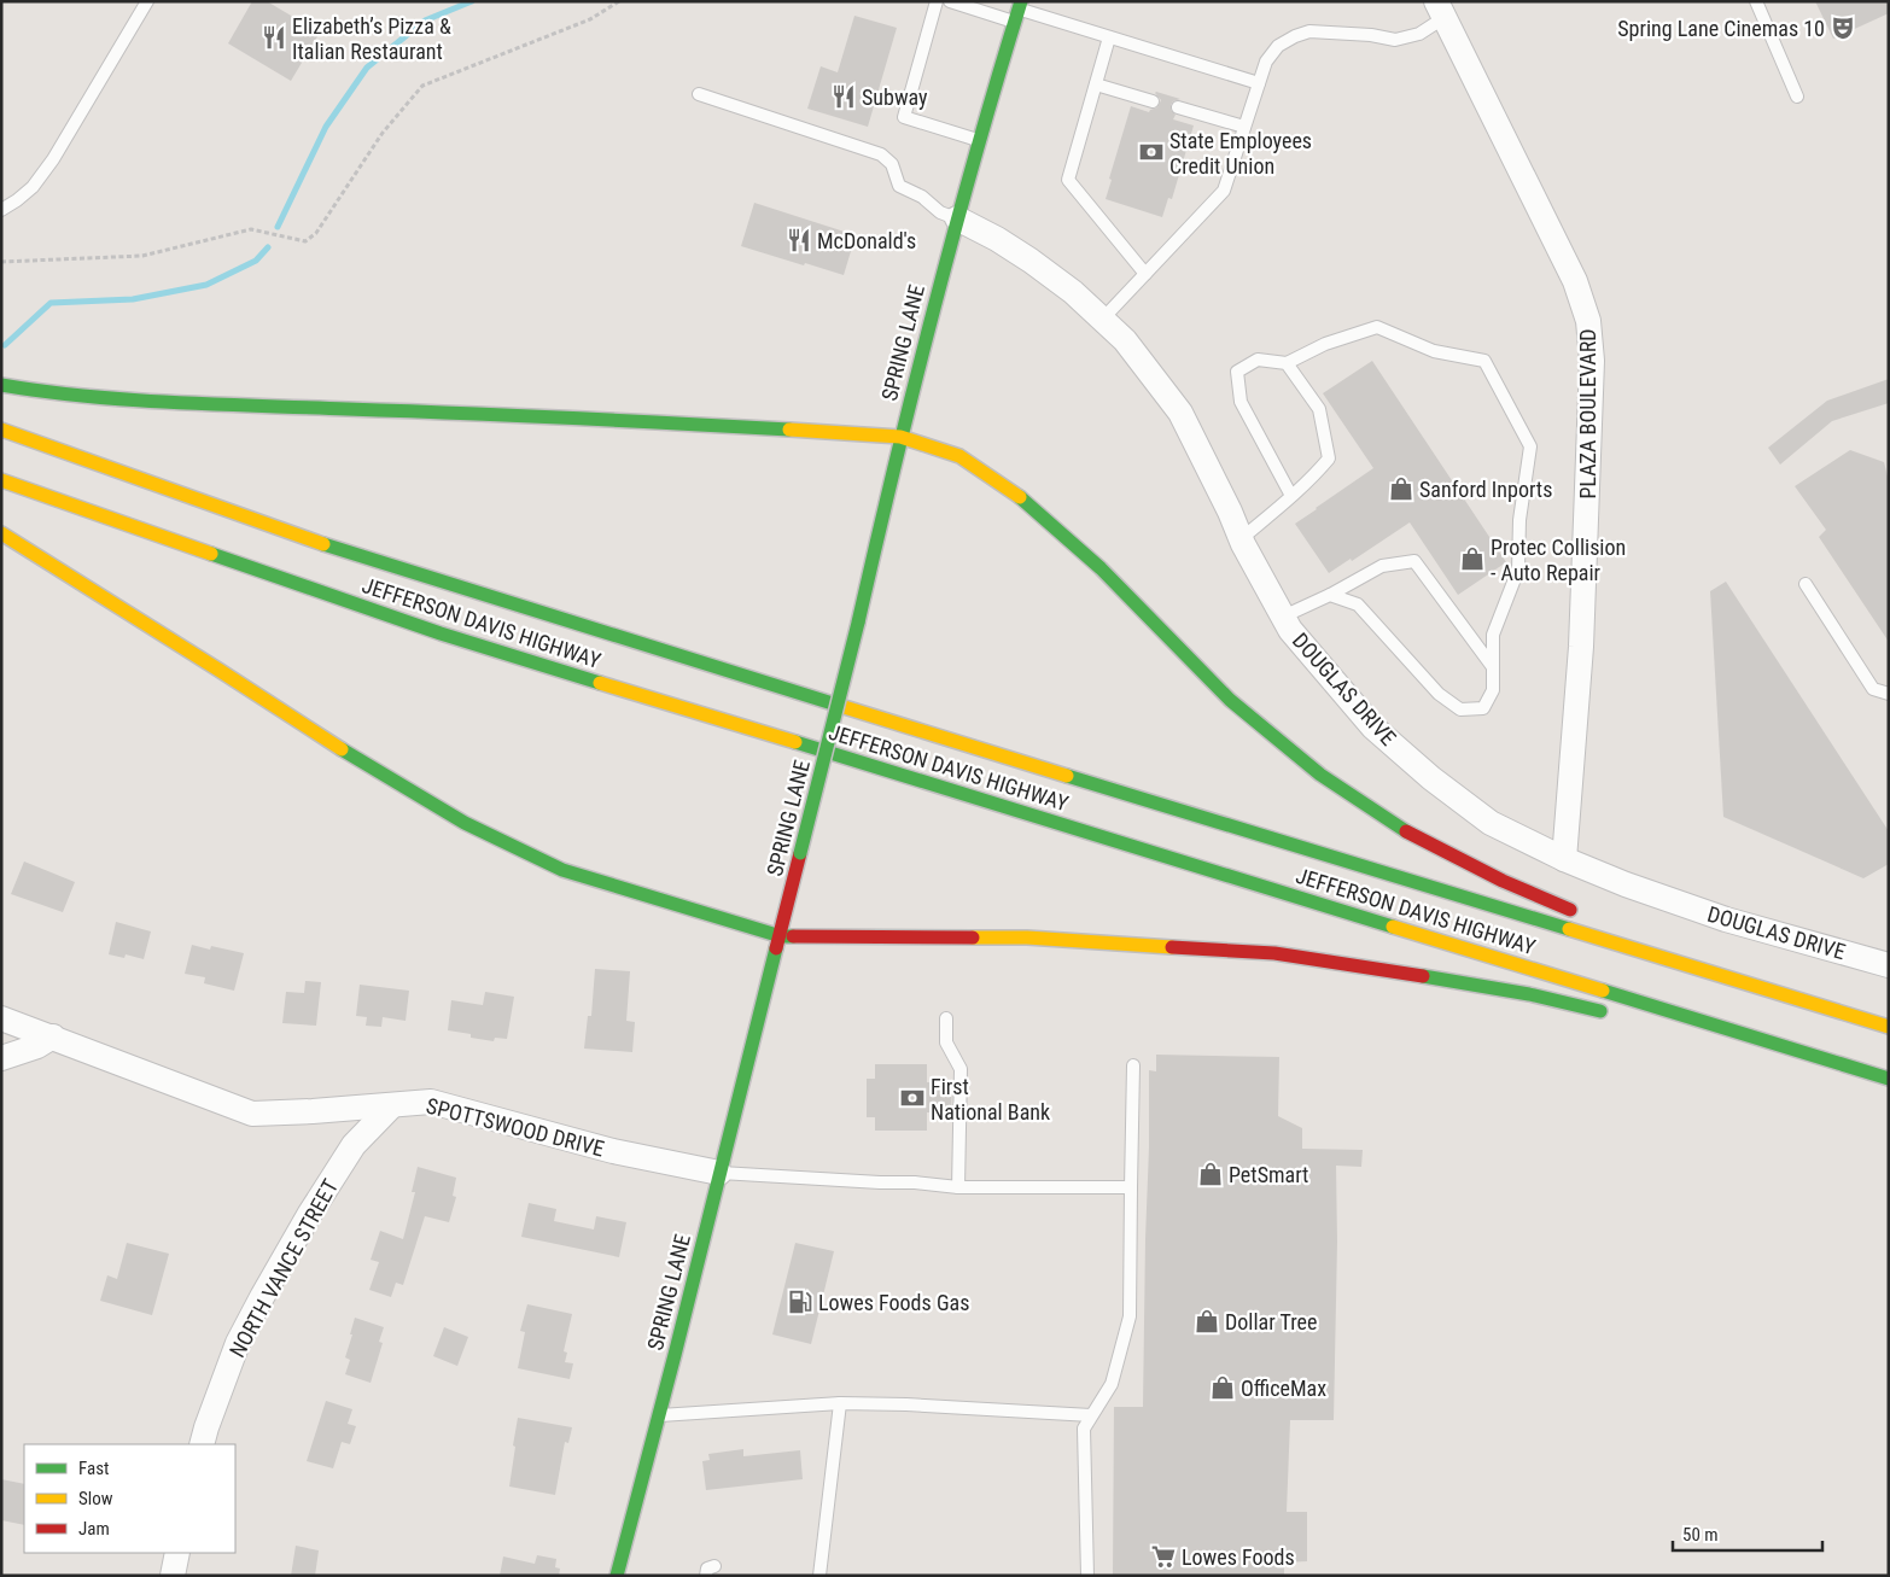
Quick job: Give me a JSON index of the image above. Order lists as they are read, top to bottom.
{
  "streets": {
    "main road": ["SPRING LANE", "JEFFERSON DAVIS HIGHWAY"],
    "street": [
      "PLAZA BOULEVARD",
      "DOUGLAS DRIVE",
      "SPOTTSWOOD DRIVE",
      "NORTH VANCE STREET"
    ]
  },
  "crossings": [
    ["SPRING LANE", "DOUGLAS DRIVE"],
    ["SPRING LANE", "SPOTTSWOOD DRIVE"],
    ["PLAZA BOULEVARD", "DOUGLAS DRIVE"],
    ["SPOTTSWOOD DRIVE", "NORTH VANCE STREET"]
  ],
  "places": {
    "theatre": ["Spring Lane Cinemas 10"],
    "restaurant": ["Elizabeth’s Pizza & Italian Restaurant", "Subway", "McDonald's"],
    "bank": ["State Employees Credit Union", "First National Bank"],
    "shop": [
      "Sanford Inports",
      "Protec Collision - Auto Repair",
      "PetSmart",
      "Dollar Tree",
      "OfficeMax"
    ],
    "fuel station": ["Lowes Foods Gas"],
    "supermarket": ["Lowes Foods"]
  },
  "legend": ["Fast", "Slow", "Jam"],
  "scale_bar": "50 m"
}
